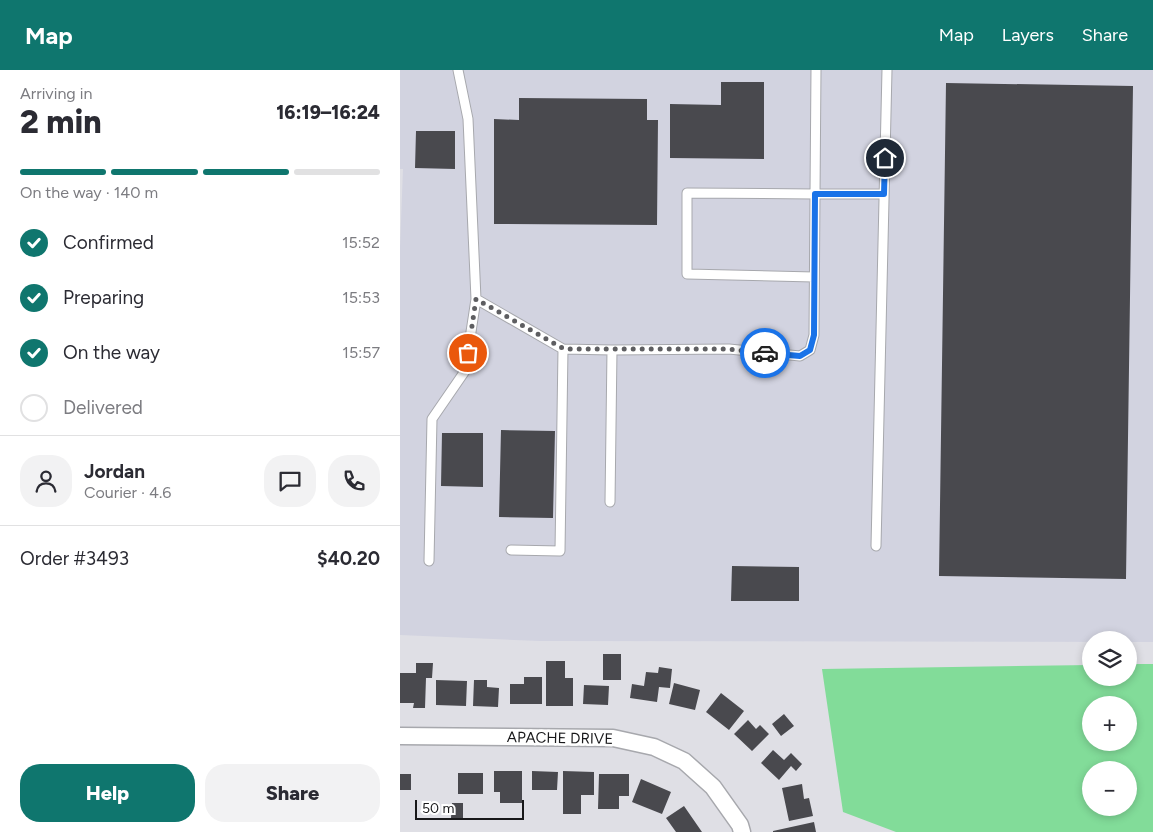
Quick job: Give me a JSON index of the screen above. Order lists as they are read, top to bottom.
{
  "streets": {
    "street": ["APACHE DRIVE"]
  },
  "scale_bar": "50 m",
  "page": {
    "header": "Map",
    "nav": ["Map", "Layers", "Share"],
    "heading": ["2 min", "Arriving in", "16:19–16:24"],
    "panel": [
      "Jordan",
      "Courier · 4.6",
      "Order #3493",
      "$40.20"
    ],
    "bar": "On the way · 140 m",
    "list": [
      ["Confirmed", "15:52"],
      ["Preparing", "15:53"],
      ["On the way", "15:57"],
      "Delivered"
    ],
    "map_buttons": ["+", "−"],
    "buttons": ["Help", "Share"],
    "scale": "50 m"
  }
}
